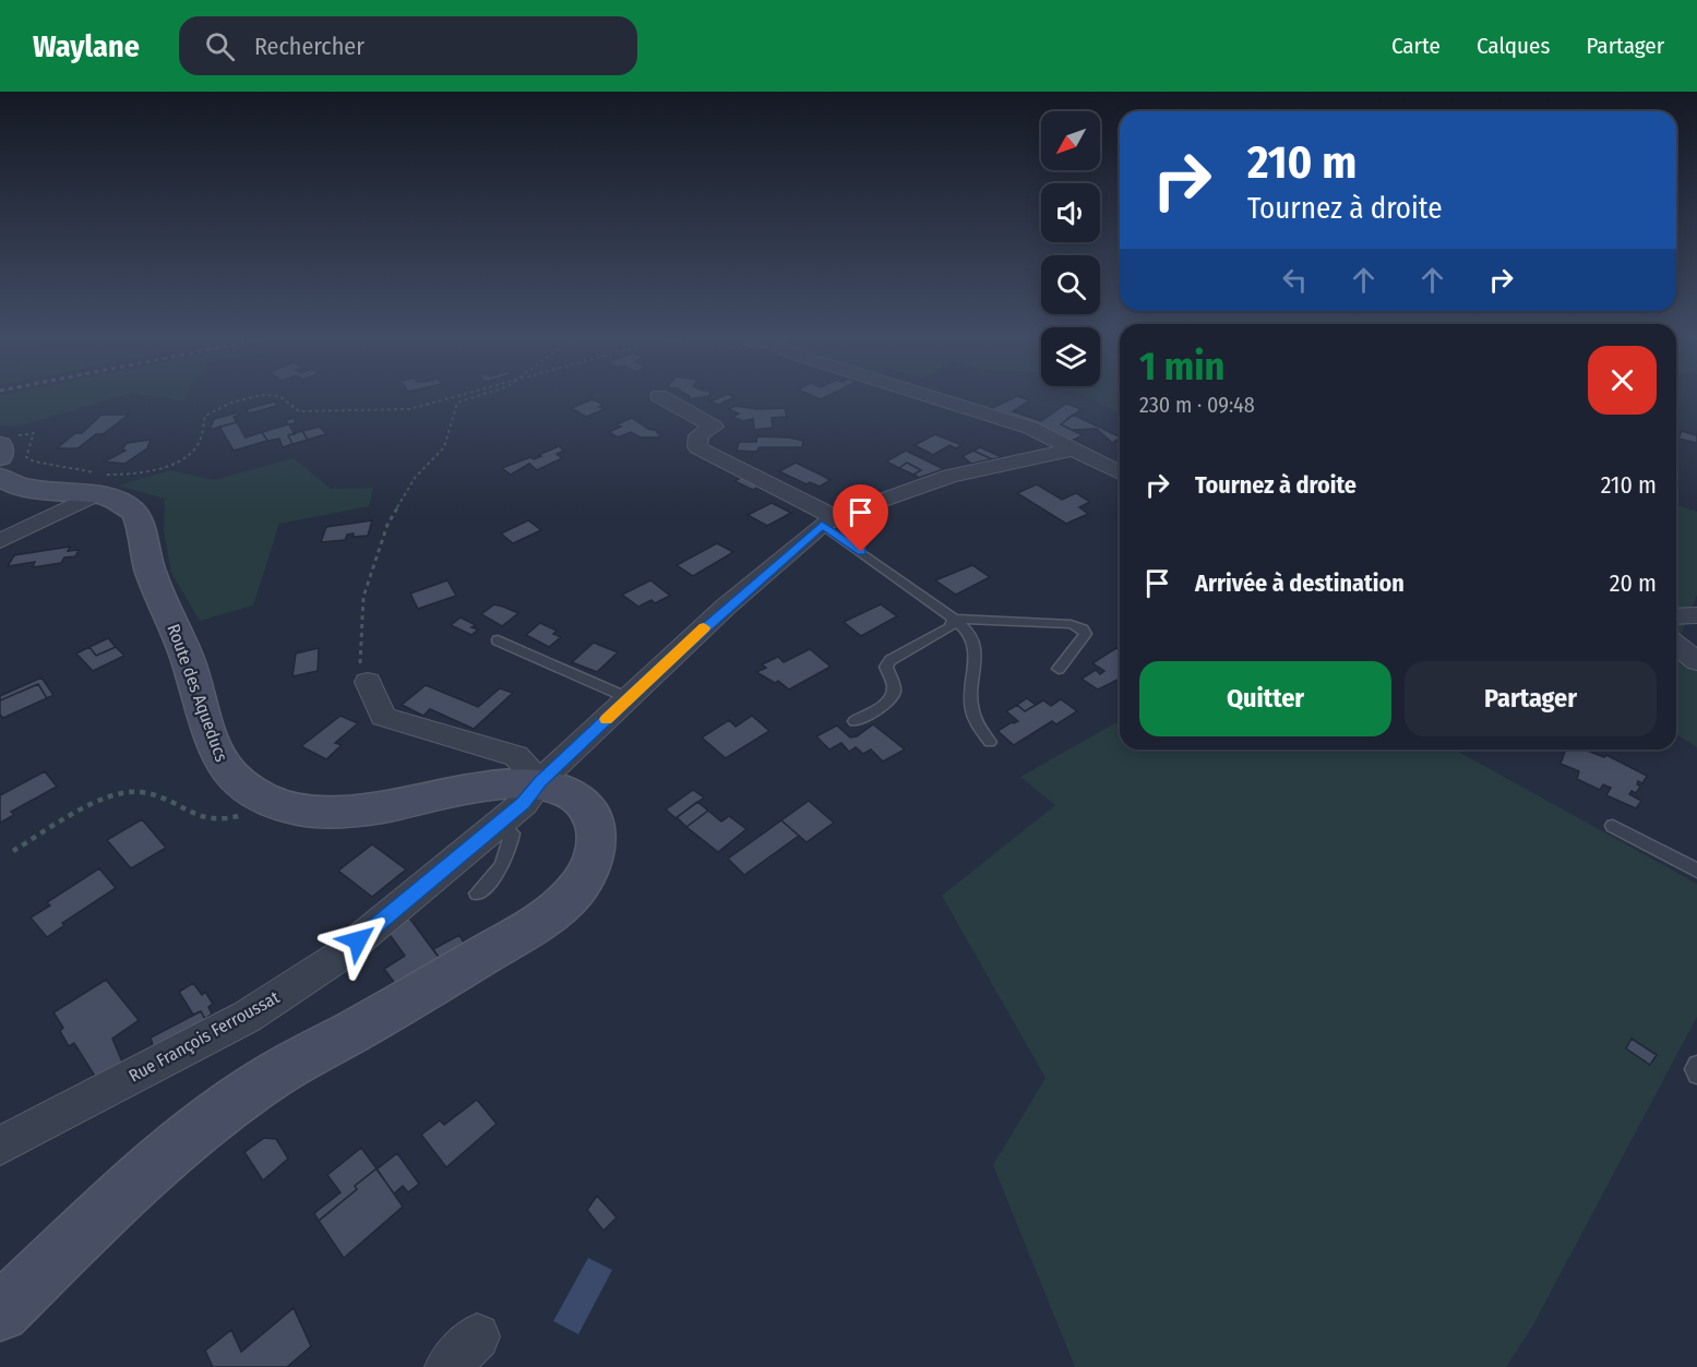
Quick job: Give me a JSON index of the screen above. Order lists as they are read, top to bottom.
{
  "streets": {
    "main road": ["Route des Aqueducs"],
    "street": ["Rue François Ferroussat"]
  },
  "crossings": [
    ["Route des Aqueducs", "Rue François Ferroussat"]
  ],
  "north": "bottom left",
  "page": {
    "header": "Waylane",
    "search": "Rechercher",
    "nav": ["Carte", "Calques", "Partager"],
    "turn": ["210 m", "Tournez à droite"],
    "heading": ["1 min", "230 m · 09:48"],
    "list": [
      {
        "name": "Tournez à droite",
        "value": "210 m"
      },
      {
        "name": "Arrivée à destination",
        "value": "20 m"
      }
    ],
    "buttons": ["Quitter", "Partager"]
  }
}
